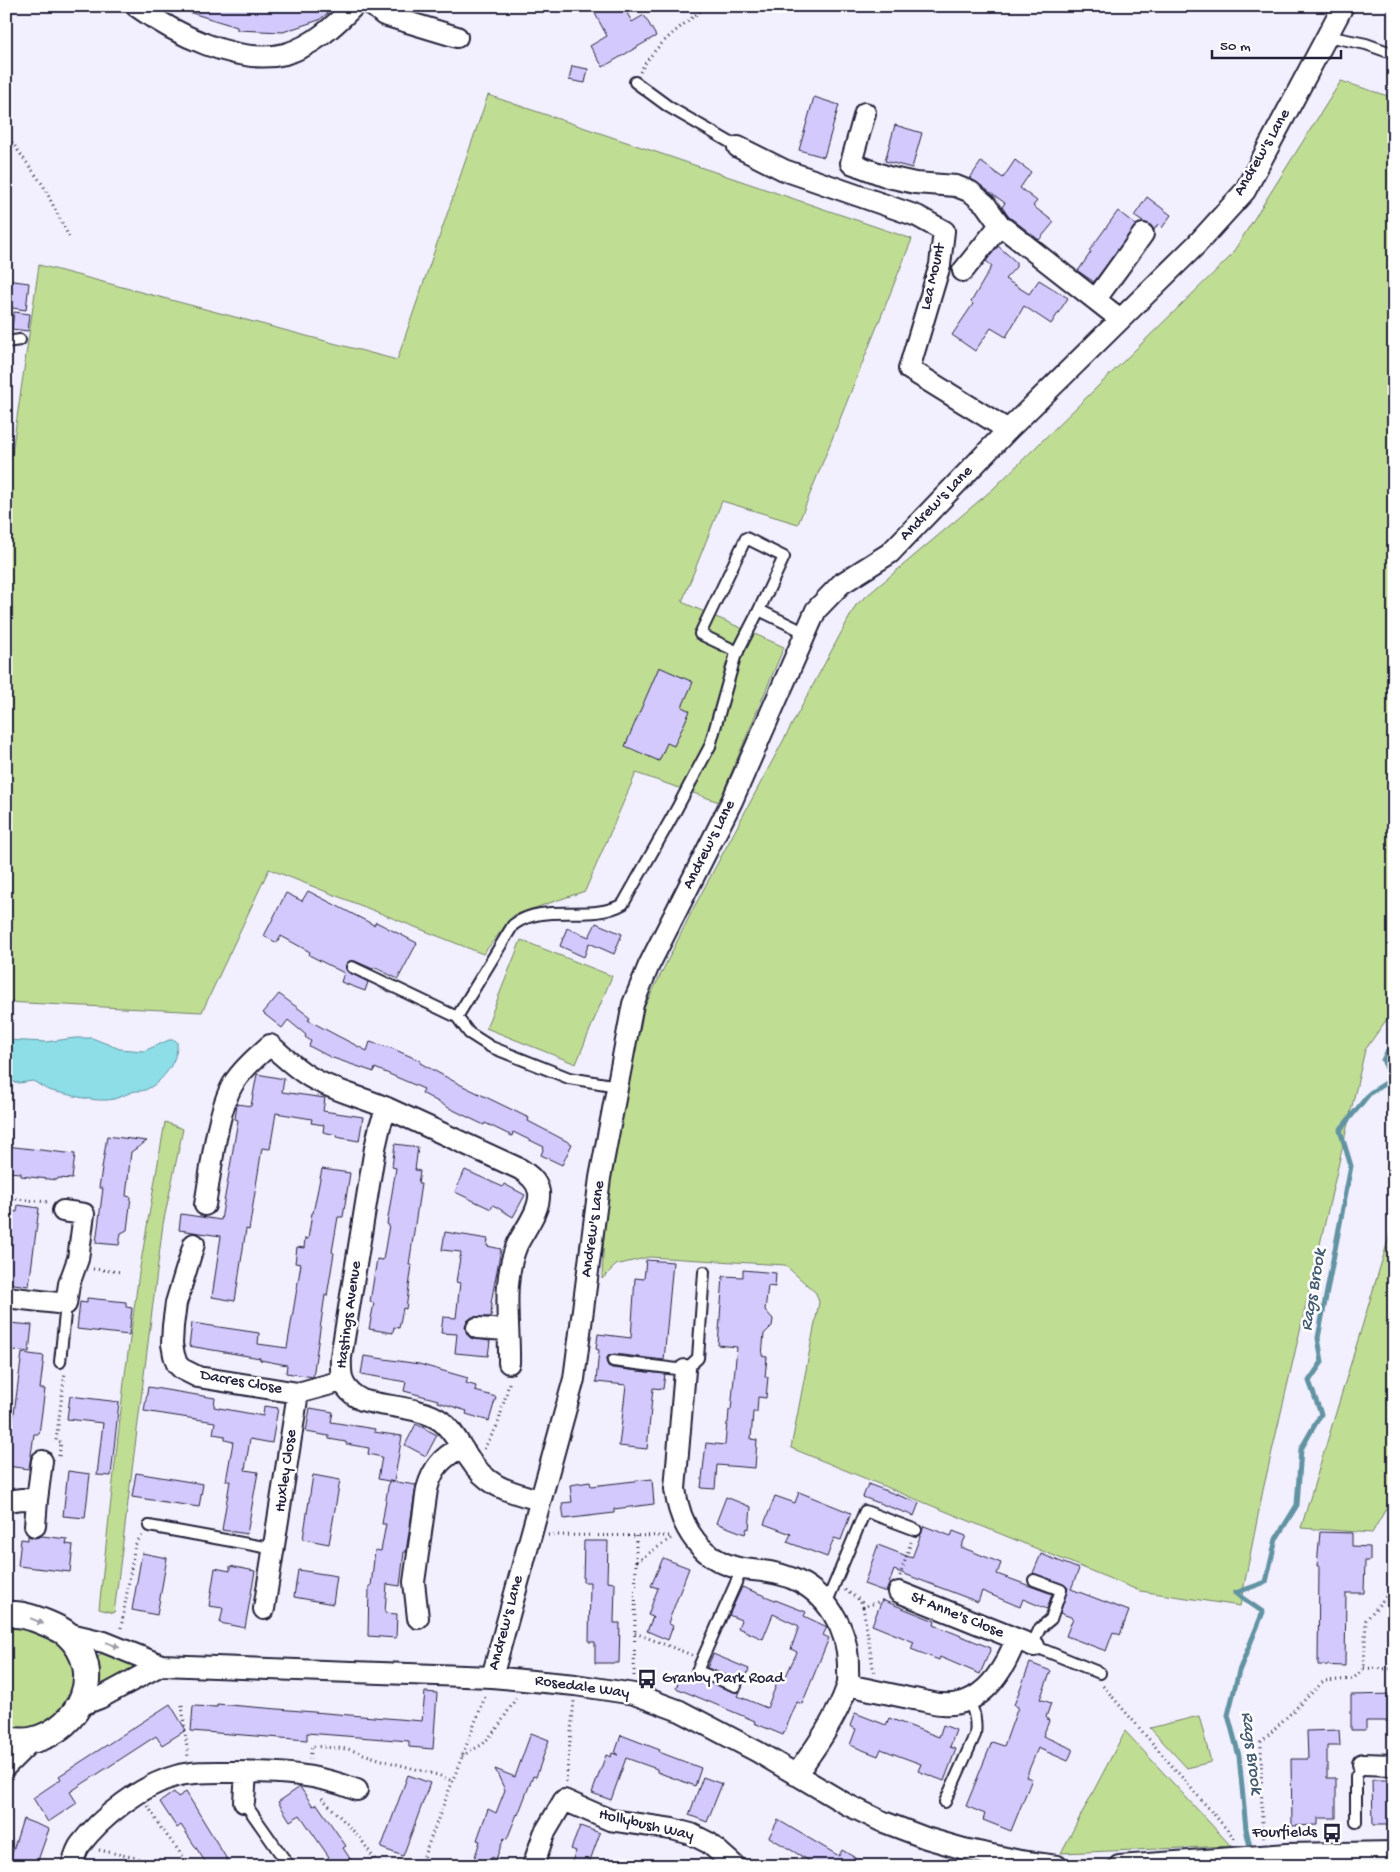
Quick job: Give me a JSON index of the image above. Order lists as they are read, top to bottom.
{
  "streets": {
    "street": [
      "Andrew's Lane",
      "Lea Mount",
      "Hastings Avenue",
      "Dacres Close",
      "Huxley Close",
      "St Anne's Close",
      "Rosedale Way",
      "Hollybush Way"
    ]
  },
  "crossings": [
    ["Andrew's Lane", "Lea Mount"],
    ["Andrew's Lane", "Hastings Avenue"],
    ["Andrew's Lane", "Rosedale Way"],
    ["Hastings Avenue", "Dacres Close"],
    ["Dacres Close", "Huxley Close"]
  ],
  "water": ["Rags Brook"],
  "places": {
    "bus stop": ["Granby Park Road", "Fourfields"]
  },
  "scale_bar": "50 m"
}
